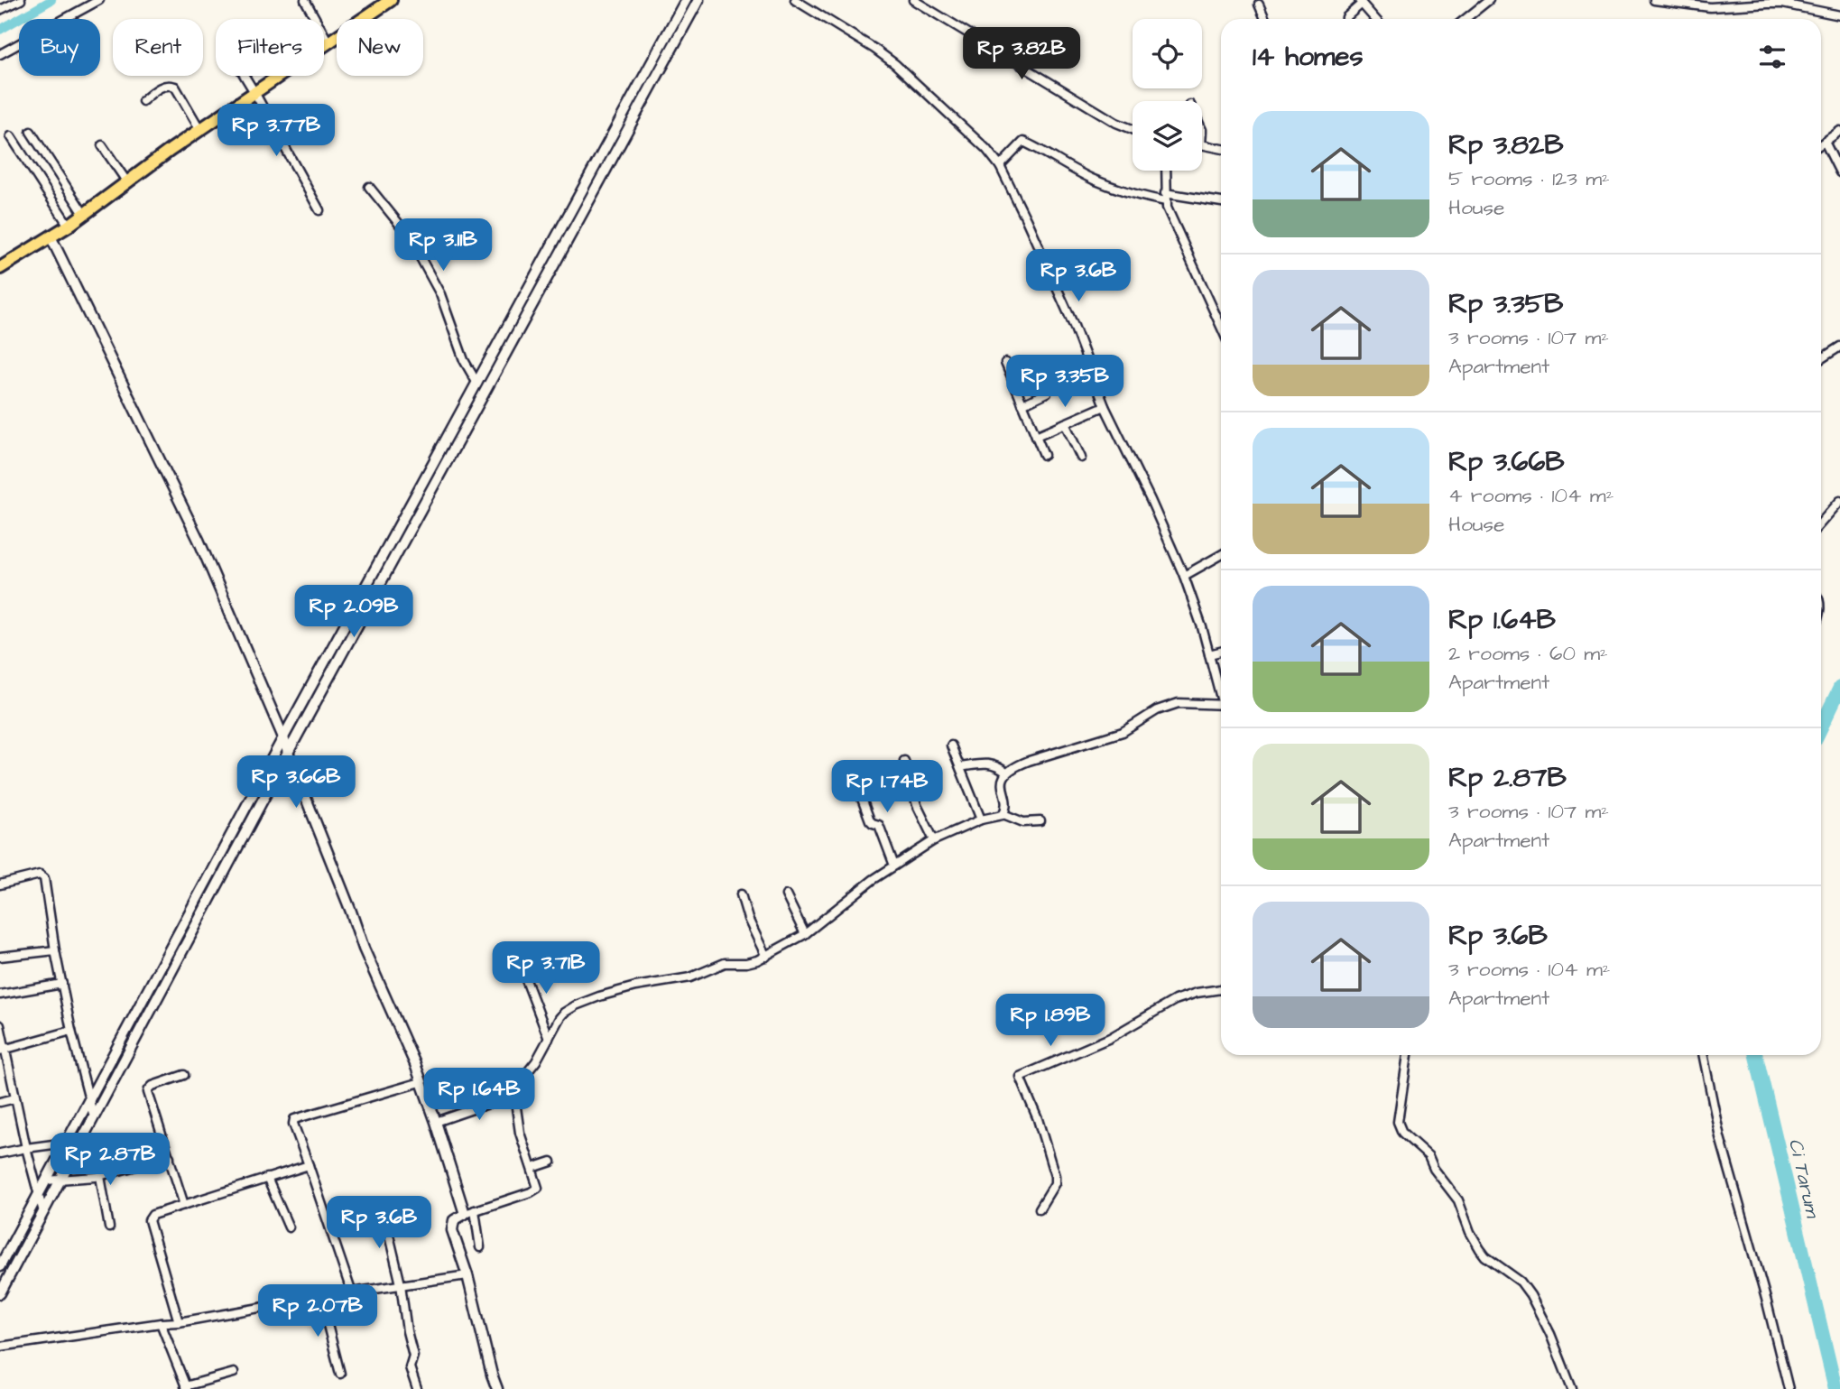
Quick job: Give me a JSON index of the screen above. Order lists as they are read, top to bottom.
{
  "water": ["Ci Tarum"],
  "page": {
    "chip": [
      "Buy",
      "Rent",
      "Filters",
      "New"
    ],
    "heading": "14 homes",
    "price": [
      "Rp 3.82B",
      "Rp 3.77B",
      "Rp 3.11B",
      "Rp 3.6B",
      "Rp 3.35B",
      "Rp 2.09B",
      "Rp 3.66B",
      "Rp 1.74B",
      "Rp 3.71B",
      "Rp 1.89B",
      "Rp 1.64B",
      "Rp 2.87B",
      "Rp 3.6B",
      "Rp 2.07B"
    ],
    "list": [
      {
        "name": "Rp 3.82B",
        "note": "5 rooms · 123 m² · House"
      },
      {
        "name": "Rp 3.35B",
        "note": "3 rooms · 107 m² · Apartment"
      },
      {
        "name": "Rp 3.66B",
        "note": "4 rooms · 104 m² · House"
      },
      {
        "name": "Rp 1.64B",
        "note": "2 rooms · 60 m² · Apartment"
      },
      {
        "name": "Rp 2.87B",
        "note": "3 rooms · 107 m² · Apartment"
      },
      {
        "name": "Rp 3.6B",
        "note": "3 rooms · 104 m² · Apartment"
      }
    ]
  }
}
